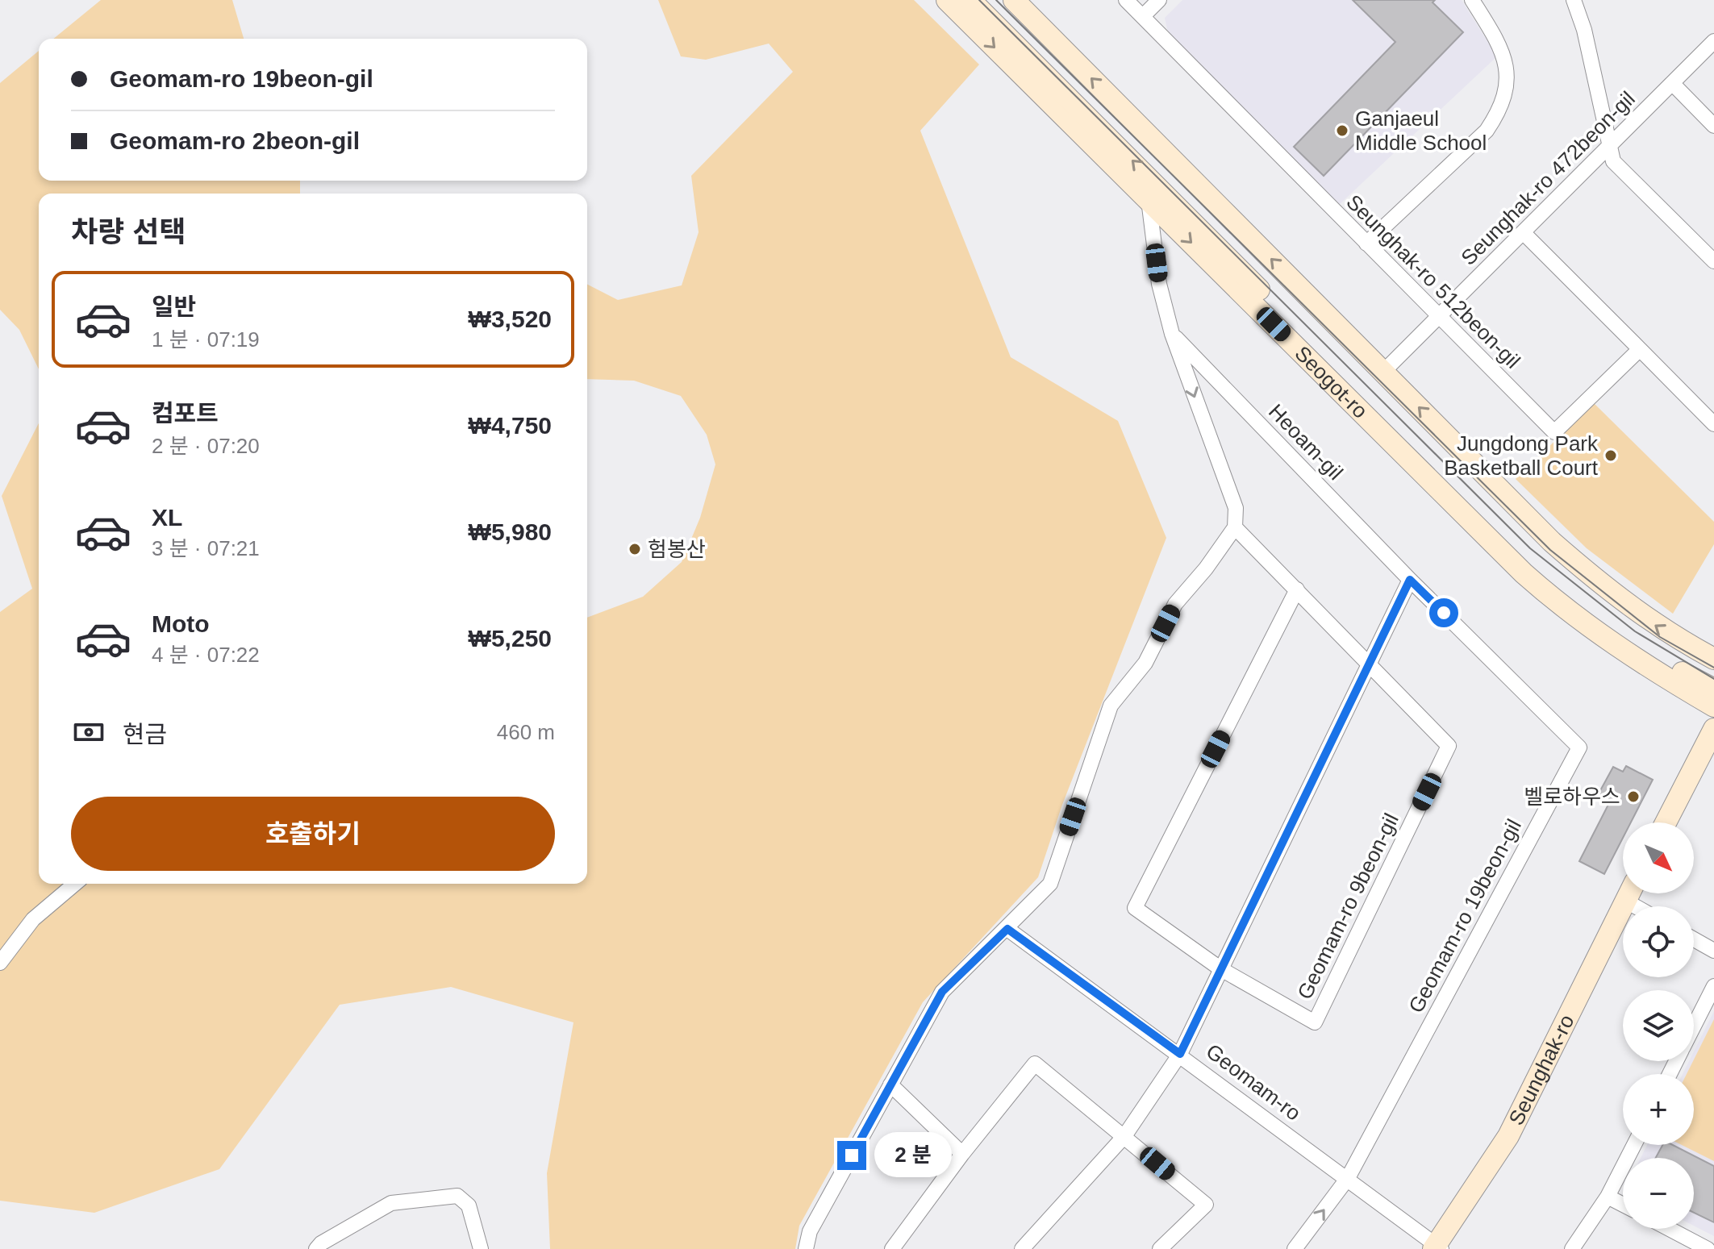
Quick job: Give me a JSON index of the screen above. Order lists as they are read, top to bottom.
{
  "streets": {
    "main road": ["Seogot-ro", "Seunghak-ro"],
    "street": [
      "Seunghak-ro 472beon-gil",
      "Seunghak-ro 512beon-gil",
      "Heoam-gil",
      "Geomam-ro 9beon-gil",
      "Geomam-ro 19beon-gil",
      "Geomam-ro"
    ]
  },
  "crossings": [
    ["Seunghak-ro 472beon-gil", "Seunghak-ro 512beon-gil"],
    ["Seunghak-ro 472beon-gil", "Seogot-ro"],
    ["Seogot-ro", "Heoam-gil"],
    ["Heoam-gil", "Geomam-ro 19beon-gil"],
    ["Geomam-ro 19beon-gil", "Geomam-ro"],
    ["Seunghak-ro", "Geomam-ro"]
  ],
  "places": [
    "Ganjaeul Middle School",
    "Jungdong Park Basketball Court",
    "험봉산",
    "벨로하우스"
  ],
  "north": "bottom right",
  "page": {
    "banner": ["Geomam-ro 19beon-gil", "Geomam-ro 2beon-gil"],
    "heading": "차량 선택",
    "list": [
      {
        "name": "일반",
        "note": "1 분 · 07:19",
        "value": "₩3,520"
      },
      {
        "name": "컴포트",
        "note": "2 분 · 07:20",
        "value": "₩4,750"
      },
      {
        "name": "XL",
        "note": "3 분 · 07:21",
        "value": "₩5,980"
      },
      {
        "name": "Moto",
        "note": "4 분 · 07:22",
        "value": "₩5,250"
      }
    ],
    "pay": ["현금", "460 m"],
    "buttons": "호출하기",
    "map_buttons": ["+", "−"],
    "bubble": "2 분"
  }
}
